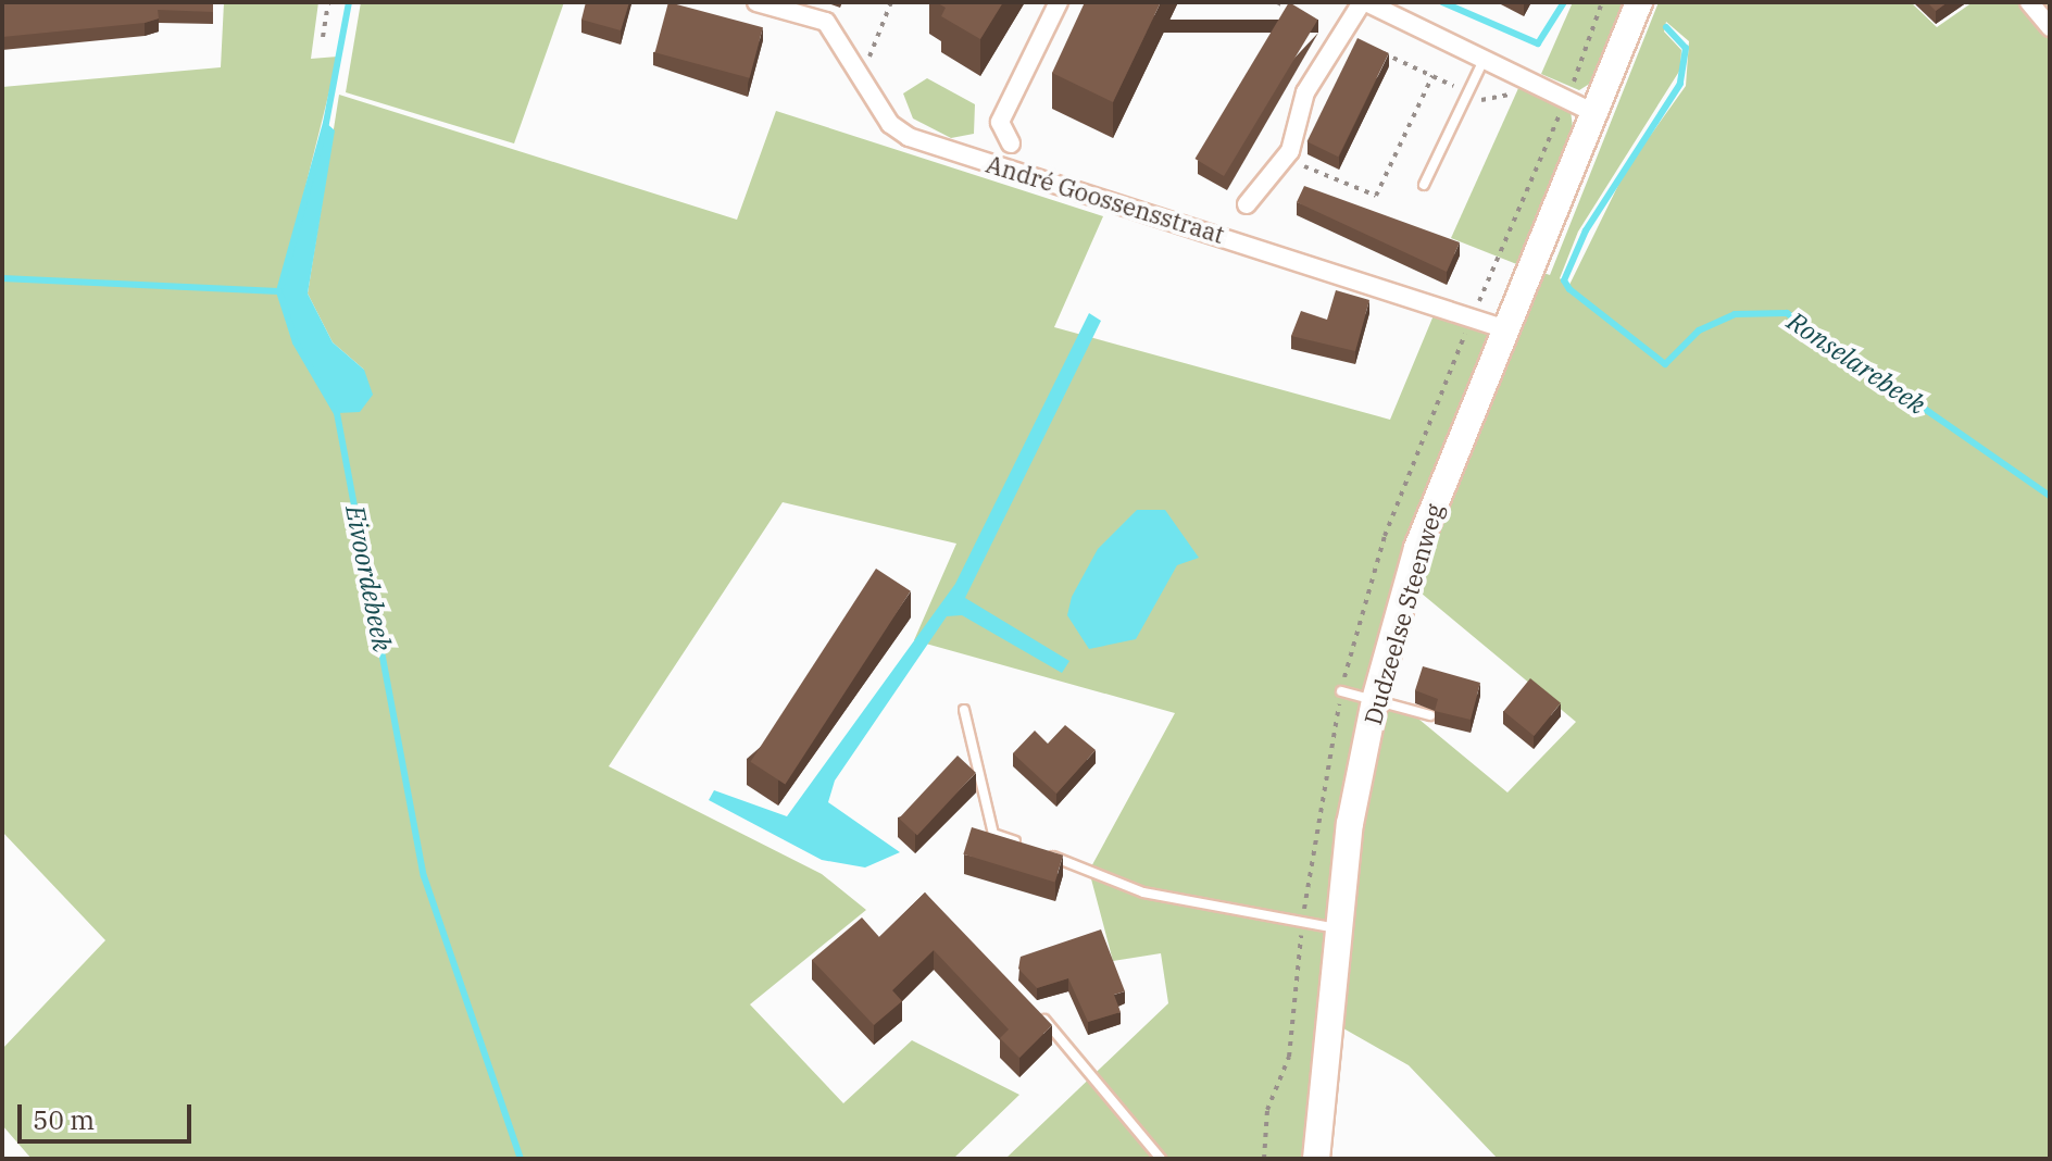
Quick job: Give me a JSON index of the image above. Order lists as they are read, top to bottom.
{
  "streets": {
    "main road": ["Dudzeelse Steenweg"],
    "street": ["André Goossensstraat"]
  },
  "crossings": [
    ["André Goossensstraat", "Dudzeelse Steenweg"]
  ],
  "water": ["Ronselarebeek", "Eivoordebeek"],
  "scale_bar": "50 m"
}
